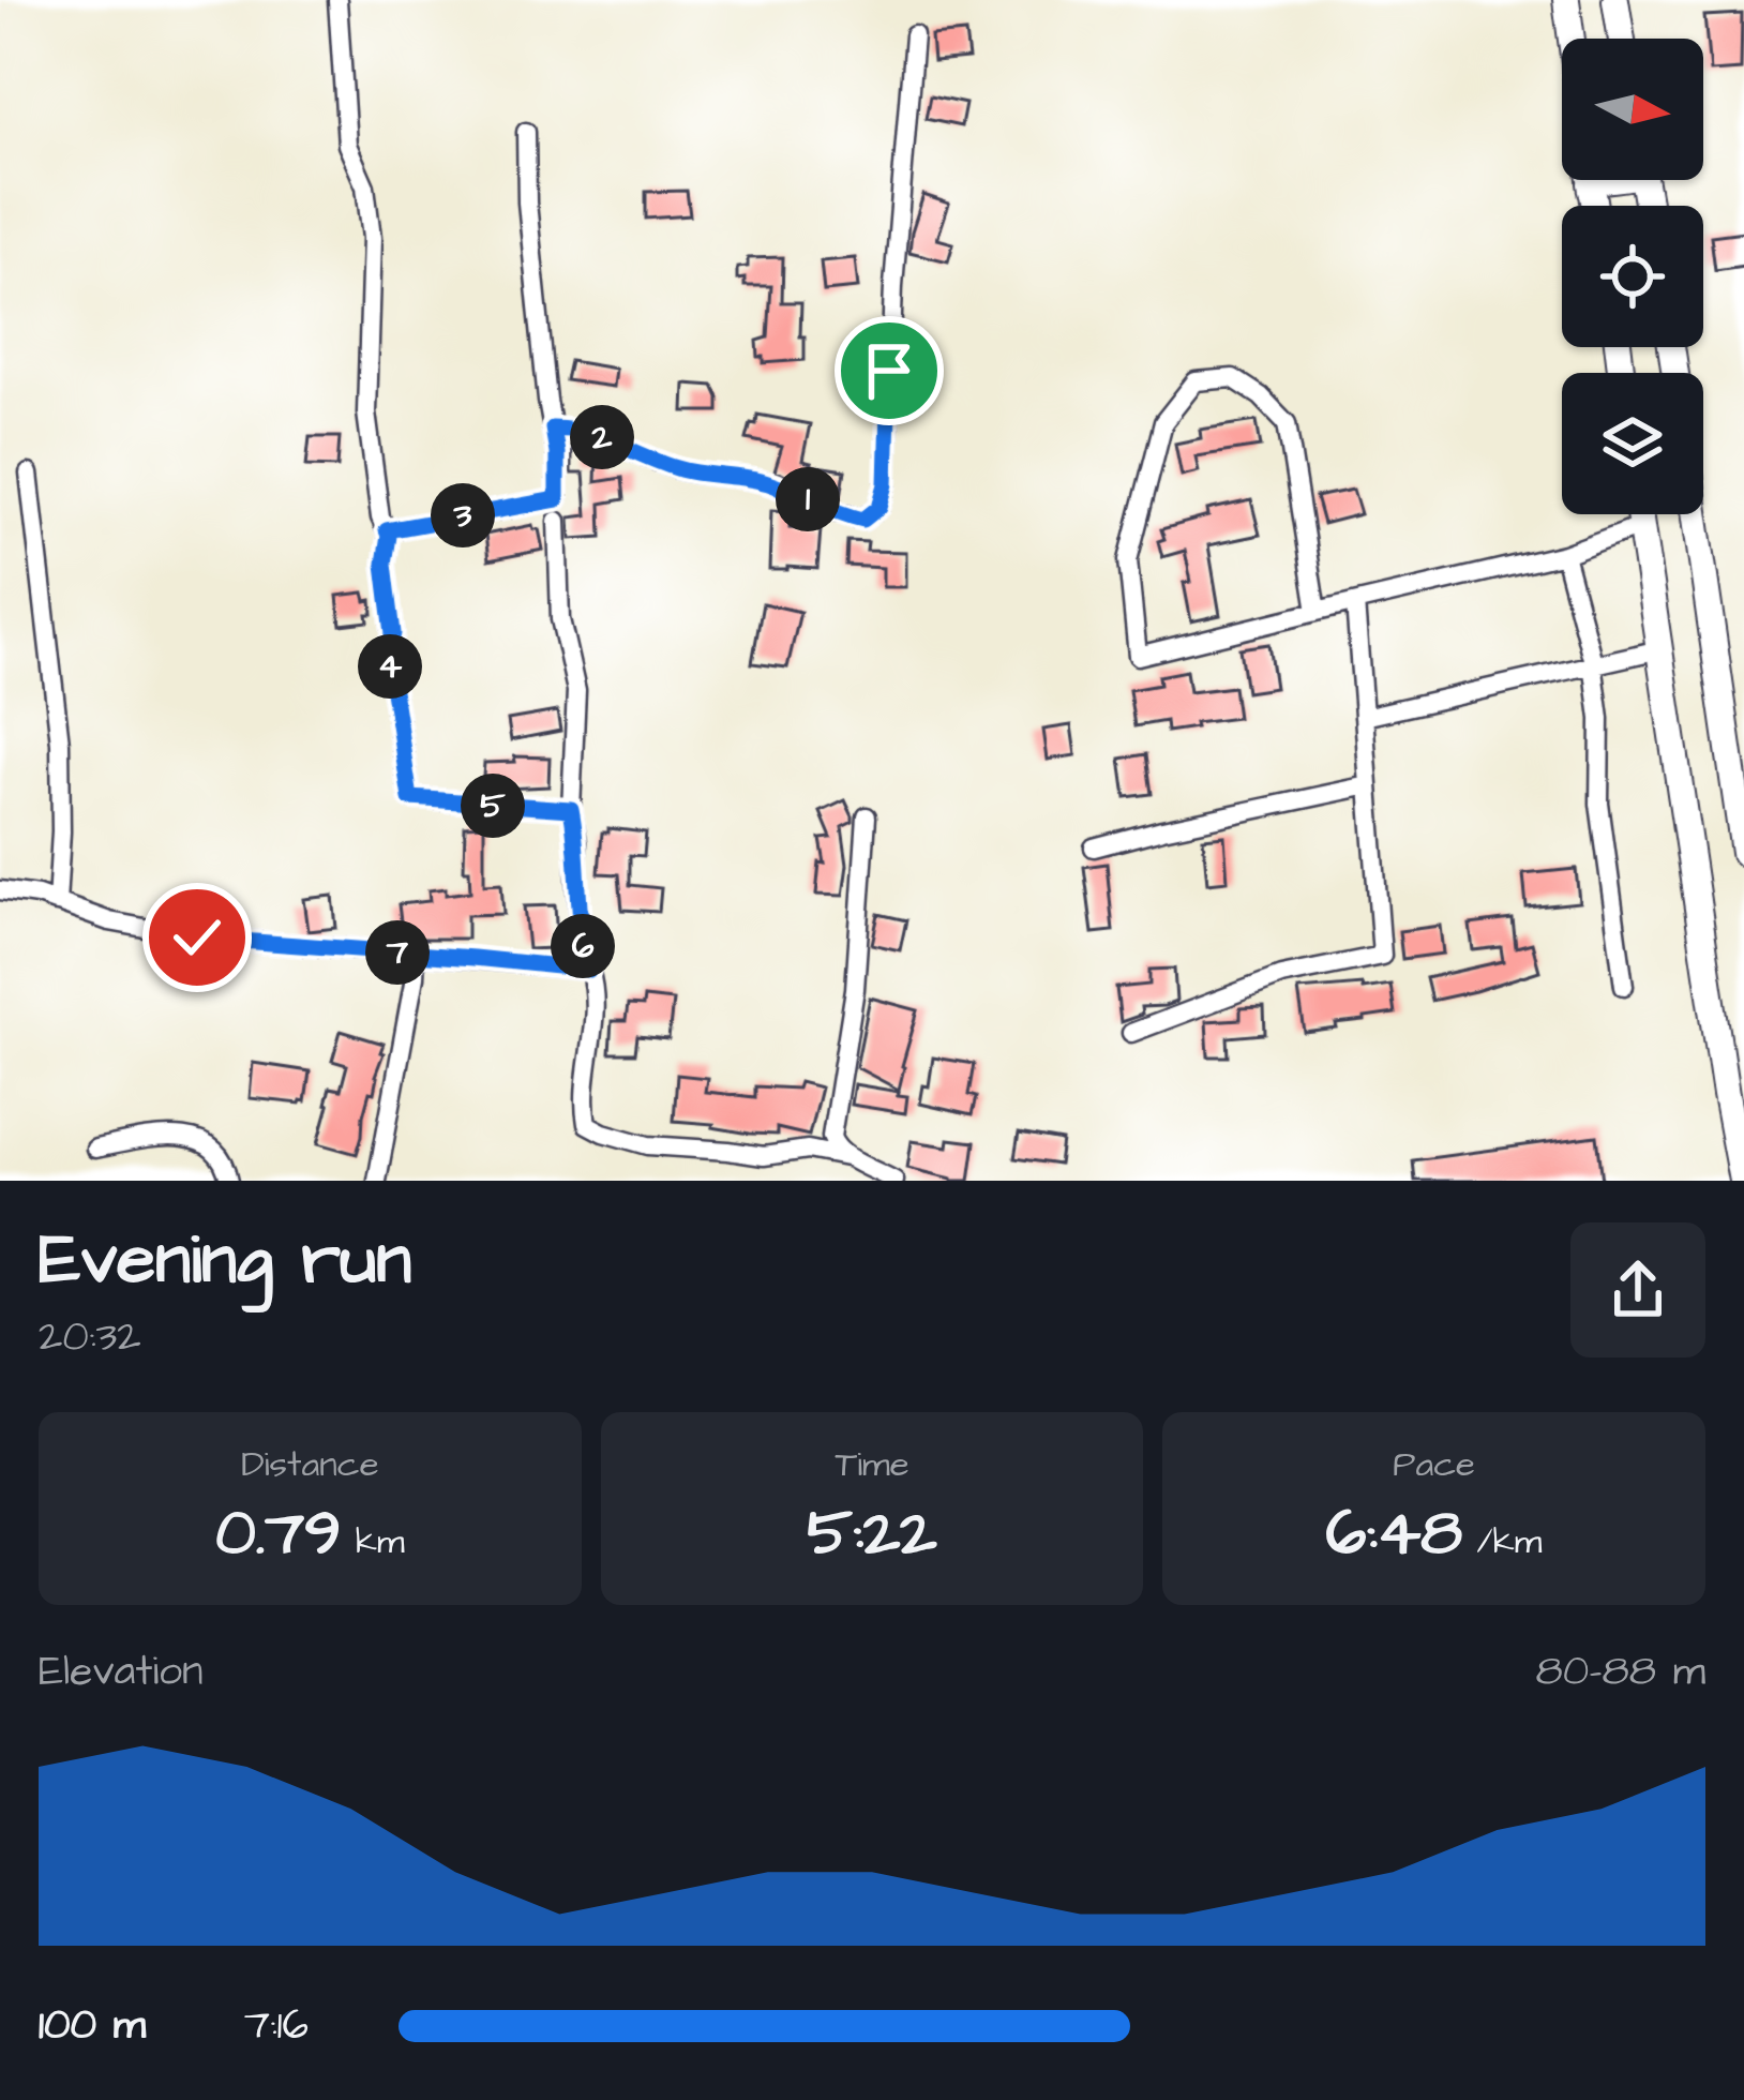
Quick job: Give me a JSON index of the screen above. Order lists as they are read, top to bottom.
{
  "north": "right",
  "page": {
    "pins": [
      "2",
      "1",
      "3",
      "4",
      "5",
      "6",
      "7"
    ],
    "heading": ["Evening run", "20:32"],
    "stats": [
      ["Distance", "0.79 km"],
      ["Time", "5:22"],
      ["Pace", "6:48 /km"]
    ],
    "chart": ["Elevation", "80–88 m"],
    "list": [
      {
        "name": "100 m",
        "note": "7:16"
      }
    ]
  }
}
